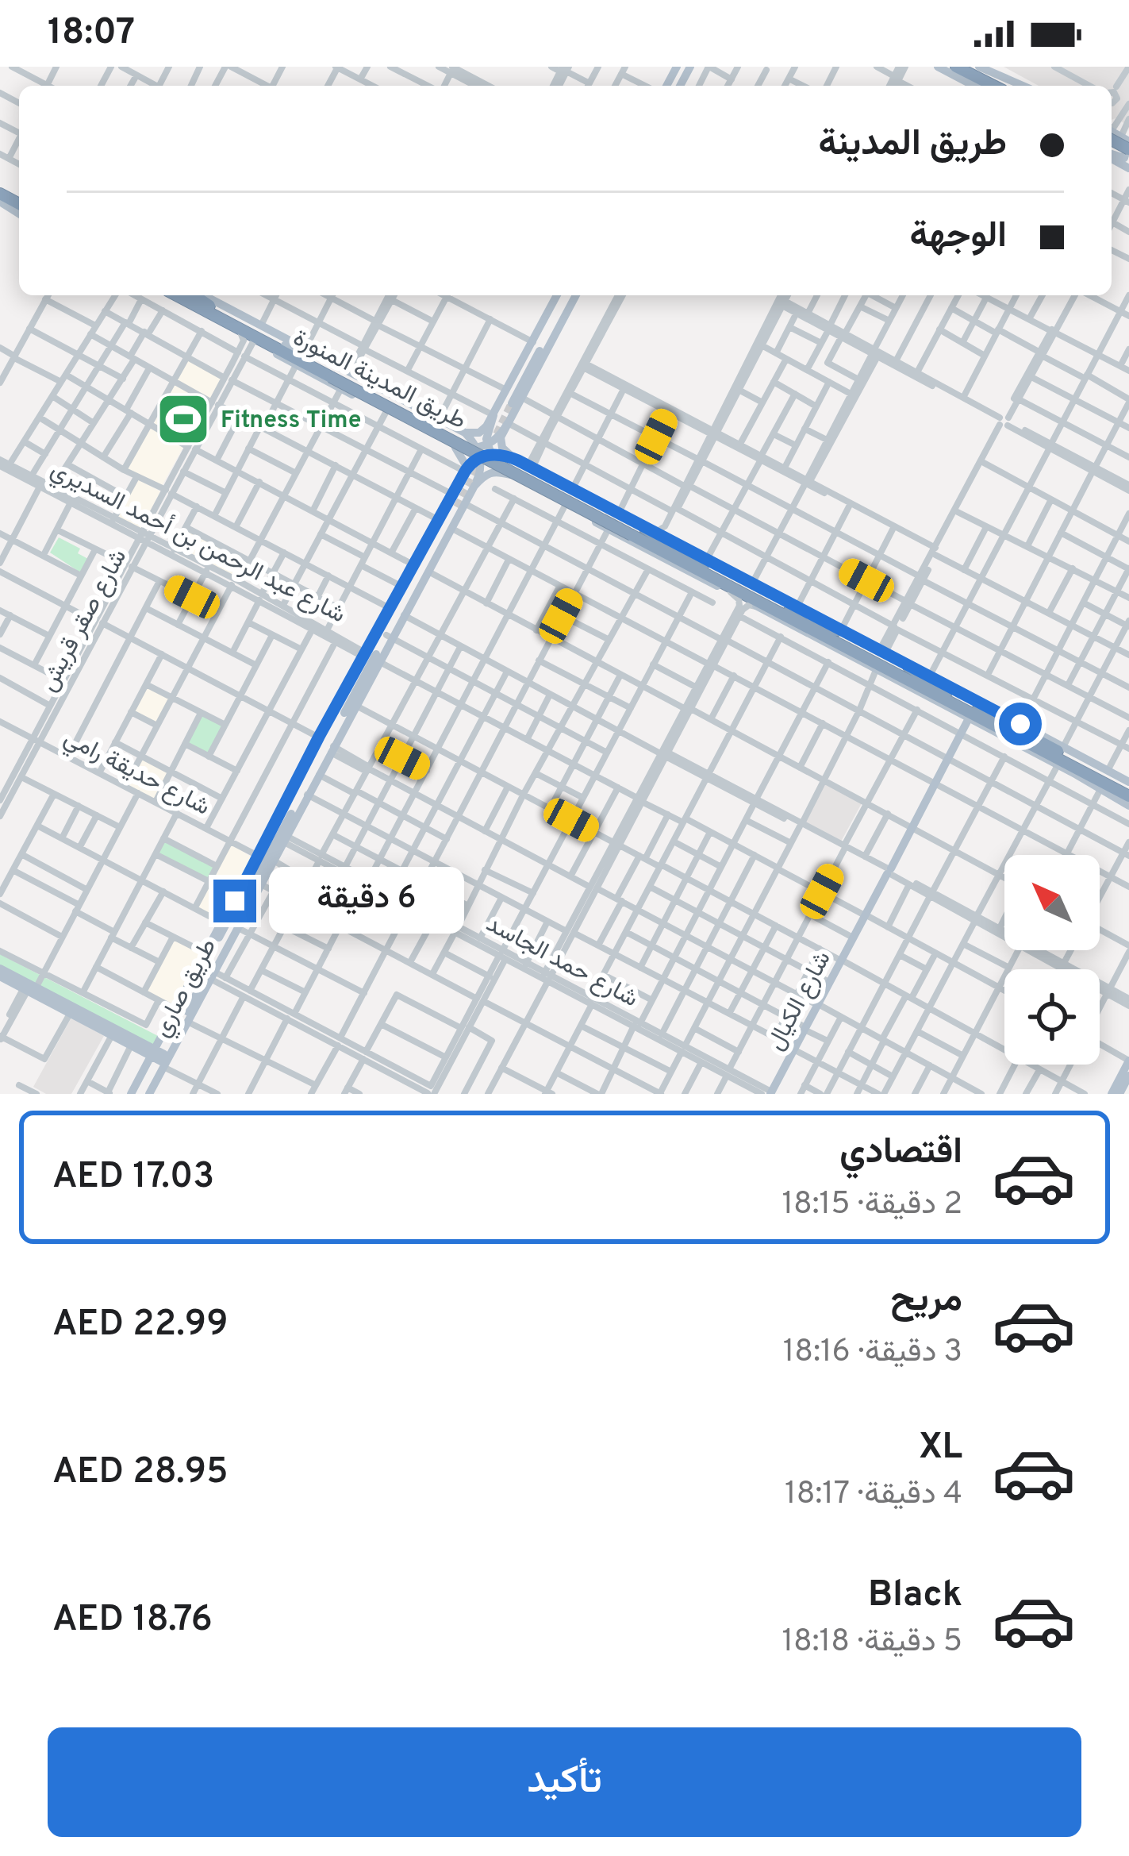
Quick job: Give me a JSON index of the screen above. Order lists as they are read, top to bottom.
{
  "streets": {
    "highway": ["طريق المدينة المنورة"],
    "main road": ["طريق صاري", "شارع الكيال"],
    "street": [
      "شارع عبد الرحمن بن أحمد السديري",
      "شارع صقر قريش",
      "شارع حديقة رامي",
      "شارع حمد الجاسد"
    ]
  },
  "crossings": [
    ["طريق المدينة المنورة", "شارع الكيال"],
    ["شارع عبد الرحمن بن أحمد السديري", "شارع صقر قريش"],
    ["شارع صقر قريش", "شارع حديقة رامي"],
    ["شارع حديقة رامي", "طريق صاري"],
    ["شارع حمد الجاسد", "طريق صاري"],
    ["شارع حمد الجاسد", "شارع الكيال"]
  ],
  "places": {
    "sports": ["Fitness Time"]
  },
  "north": "top left",
  "page": {
    "status": "18:07",
    "banner": ["طريق المدينة", "الوجهة"],
    "bubble": "6 دقيقة",
    "list": [
      {
        "name": "اقتصادي",
        "note": "2 دقيقة · 18:15",
        "value": "AED 17.03"
      },
      {
        "name": "مريح",
        "note": "3 دقيقة · 18:16",
        "value": "AED 22.99"
      },
      {
        "name": "XL",
        "note": "4 دقيقة · 18:17",
        "value": "AED 28.95"
      },
      {
        "name": "Black",
        "note": "5 دقيقة · 18:18",
        "value": "AED 18.76"
      }
    ],
    "buttons": "تأكيد"
  }
}
